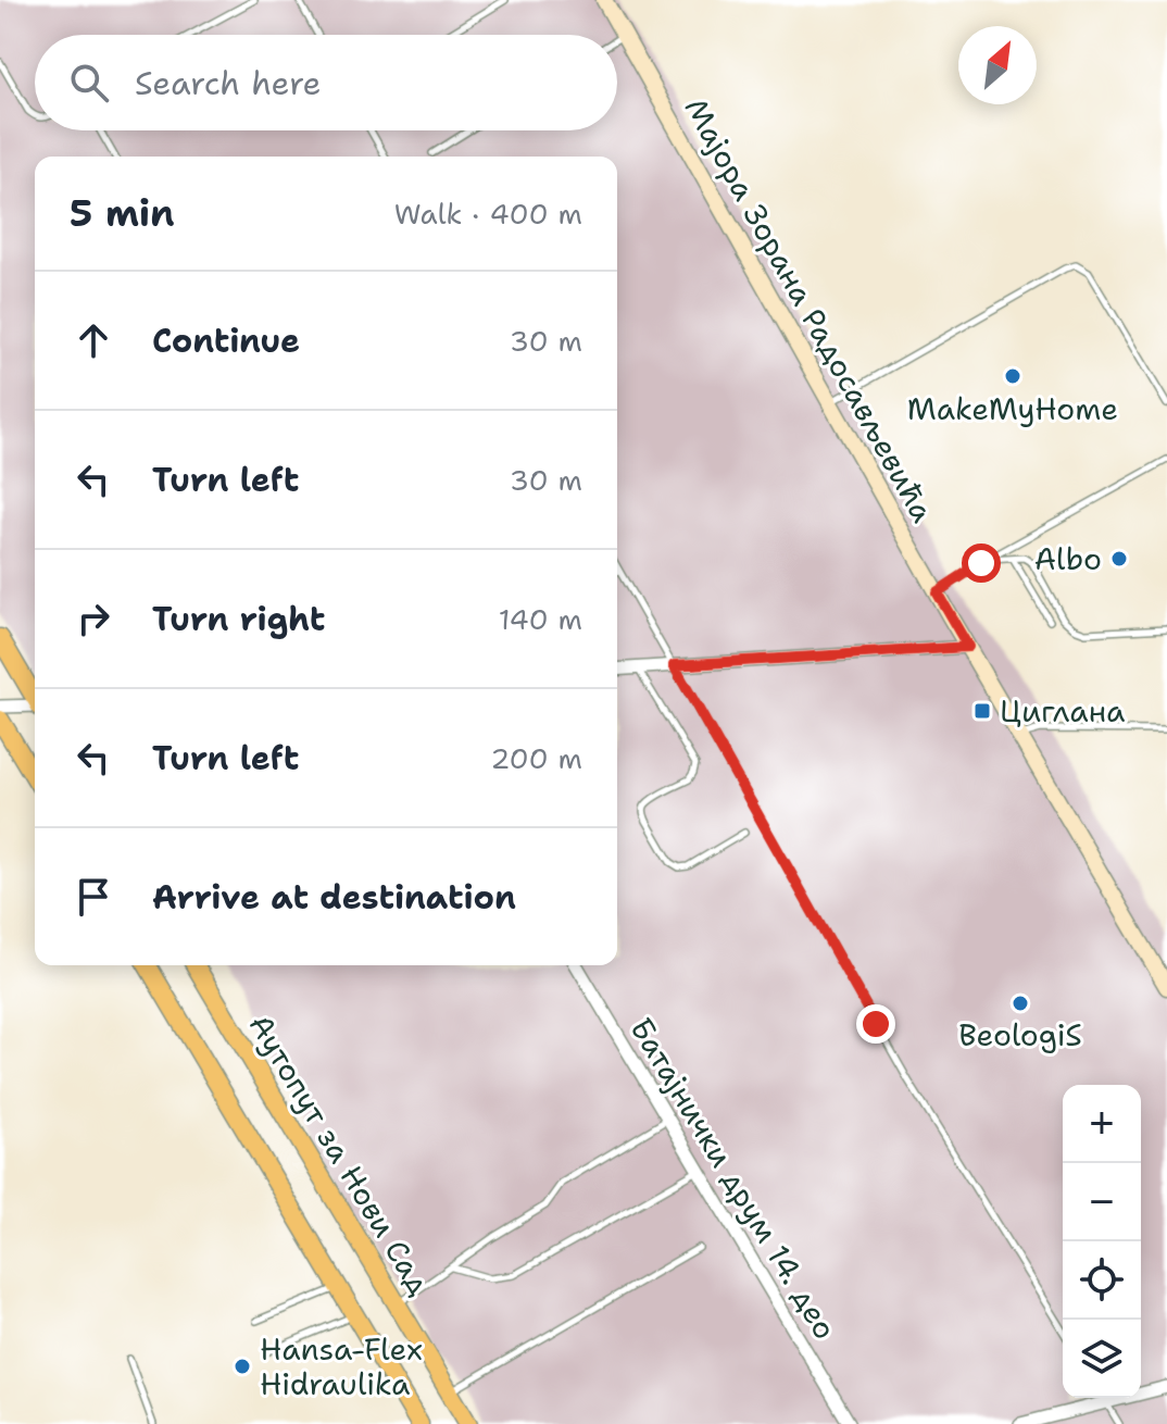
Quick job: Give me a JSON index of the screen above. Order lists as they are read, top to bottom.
{
  "streets": {
    "main road": ["Мајора Зорана Радосављевића", "Аутопут за Нови Сад"],
    "street": ["Батајнички друм 14. део"]
  },
  "places": {
    "other": [
      "MakeMyHome",
      "Albo",
      "BeologiS",
      "Hansa-Flex Hidraulika"
    ],
    "transit": ["Циглана"]
  },
  "north": "top right",
  "page": {
    "search": "Search here",
    "heading": ["5 min", "Walk · 400 m"],
    "list": [
      ["Continue", "30 m"],
      ["Turn left", "30 m"],
      ["Turn right", "140 m"],
      ["Turn left", "200 m"],
      "Arrive at destination"
    ],
    "map_buttons": ["+", "−"]
  }
}
